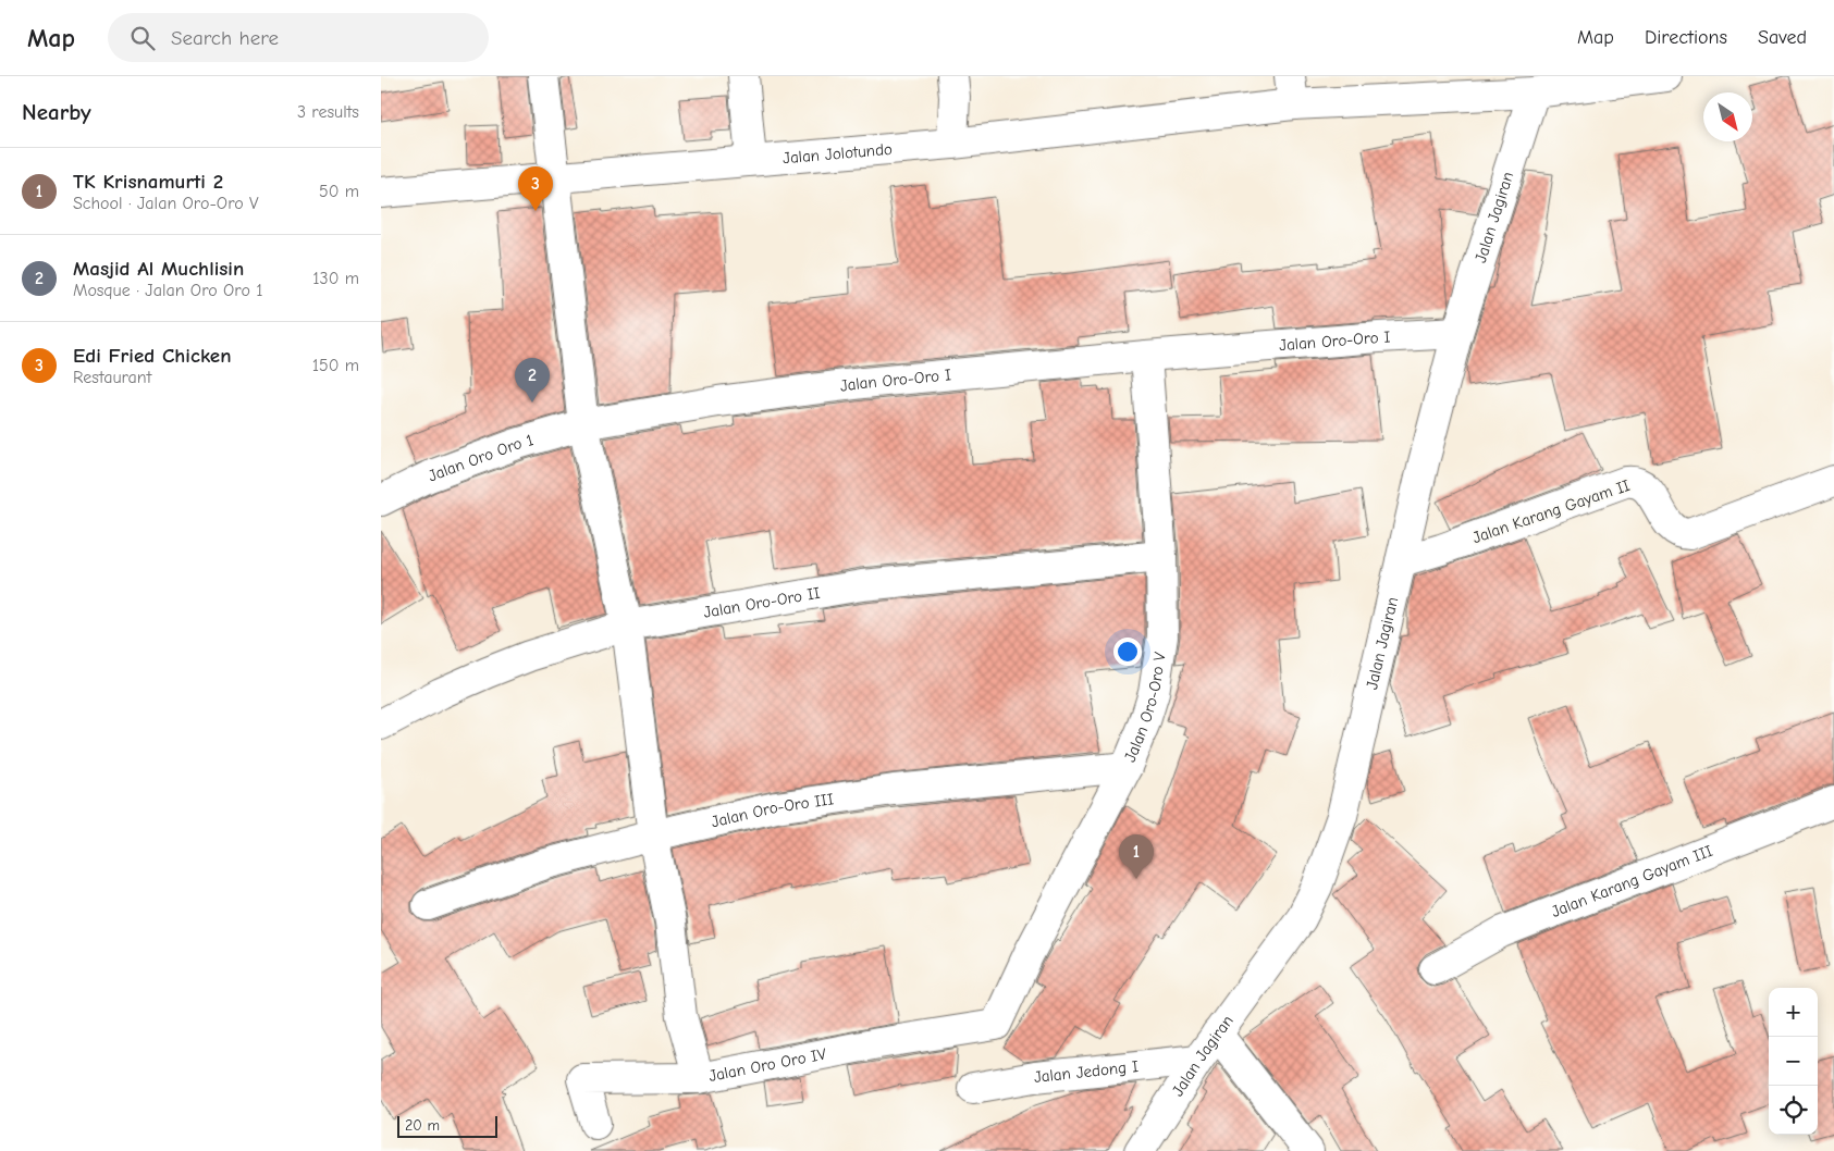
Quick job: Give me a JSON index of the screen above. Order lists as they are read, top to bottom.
{
  "streets": {
    "street": [
      "Jalan Jolotundo",
      "Jalan Jagiran",
      "Jalan Oro-Oro I",
      "Jalan Oro Oro 1",
      "Jalan Karang Gayam II",
      "Jalan Oro-Oro II",
      "Jalan Oro-Oro V",
      "Jalan Oro-Oro III",
      "Jalan Karang Gayam III",
      "Jalan Oro Oro IV",
      "Jalan Jedong I"
    ]
  },
  "crossings": [
    ["Jalan Jolotundo", "Jalan Jagiran"],
    ["Jalan Jagiran", "Jalan Oro-Oro I"],
    ["Jalan Jagiran", "Jalan Karang Gayam II"],
    ["Jalan Jagiran", "Jalan Jedong I"],
    ["Jalan Oro-Oro I", "Jalan Oro Oro 1"],
    ["Jalan Oro-Oro I", "Jalan Oro-Oro V"],
    ["Jalan Oro-Oro II", "Jalan Oro-Oro V"],
    ["Jalan Oro-Oro V", "Jalan Oro-Oro III"],
    ["Jalan Oro-Oro V", "Jalan Oro Oro IV"]
  ],
  "scale_bar": "20 m",
  "north": "bottom right",
  "page": {
    "header": "Map",
    "search": "Search here",
    "nav": ["Map", "Directions", "Saved"],
    "heading": ["Nearby", "3 results"],
    "list": [
      {
        "mark": "1",
        "name": "TK Krisnamurti 2",
        "note": "School · Jalan Oro-Oro V",
        "value": "50 m"
      },
      {
        "mark": "2",
        "name": "Masjid Al Muchlisin",
        "note": "Mosque · Jalan Oro Oro 1",
        "value": "130 m"
      },
      {
        "mark": "3",
        "name": "Edi Fried Chicken",
        "note": "Restaurant",
        "value": "150 m"
      }
    ],
    "pins": ["3", "2", "1"],
    "map_buttons": ["+", "−"],
    "scale": "20 m"
  }
}
